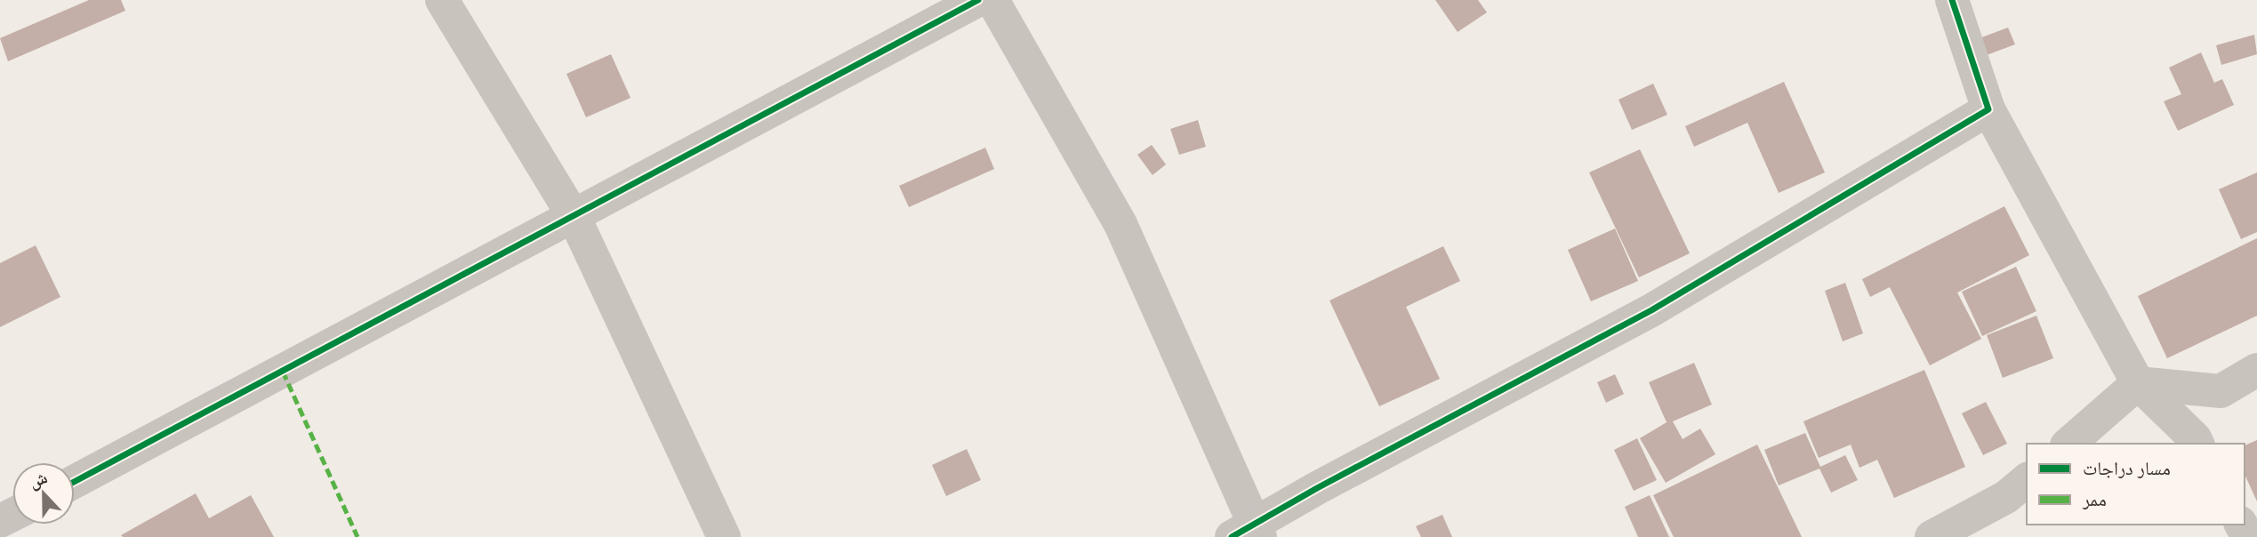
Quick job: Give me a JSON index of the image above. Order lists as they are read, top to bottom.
{
  "legend": ["مسار دراجات", "ممر"],
  "north": "top"
}
